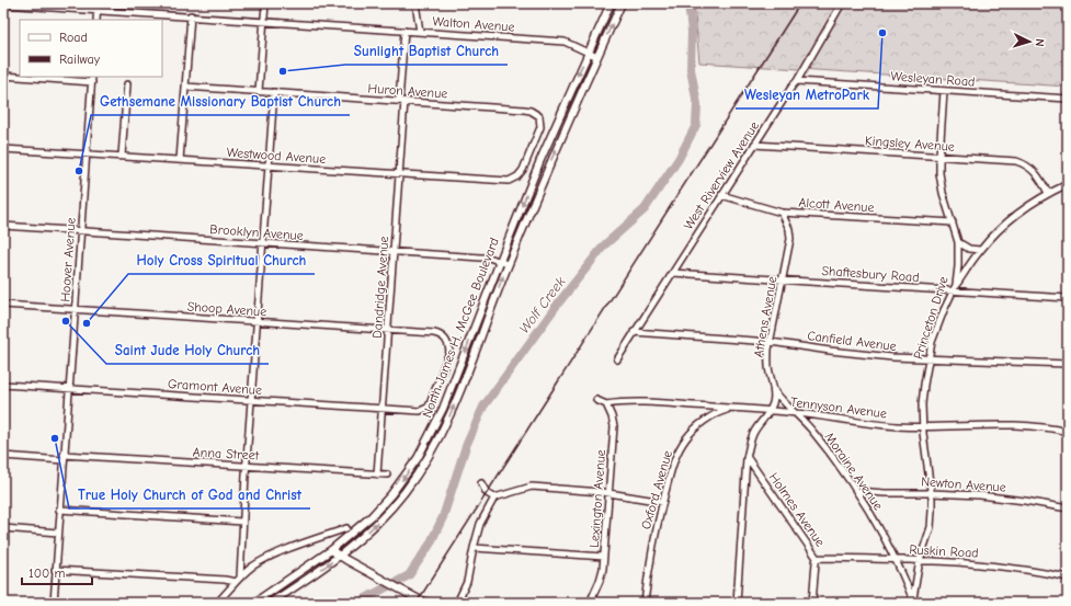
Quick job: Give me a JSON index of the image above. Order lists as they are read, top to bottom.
{
  "streets": {
    "main road": ["North James H. McGee Boulevard"],
    "street": [
      "Walton Avenue",
      "Wesleyan Road",
      "Huron Avenue",
      "Kingsley Avenue",
      "Westwood Avenue",
      "West Riverview Avenue",
      "Alcott Avenue",
      "Brooklyn Avenue",
      "Hoover Avenue",
      "Shaftesbury Road",
      "Dandridge Avenue",
      "Shoop Avenue",
      "Athens Avenue",
      "Princeton Drive",
      "Canfield Avenue",
      "Gramont Avenue",
      "Tennyson Avenue",
      "Anna Street",
      "Moraine Avenue",
      "Newton Avenue",
      "Oxford Avenue",
      "Lexington Avenue",
      "Holmes Avenue",
      "Ruskin Road"
    ]
  },
  "crossings": [
    ["Walton Avenue", "Dandridge Avenue"],
    ["Walton Avenue", "North James H. McGee Boulevard"],
    ["Wesleyan Road", "West Riverview Avenue"],
    ["Wesleyan Road", "Princeton Drive"],
    ["Huron Avenue", "Westwood Avenue"],
    ["Huron Avenue", "Dandridge Avenue"],
    ["Kingsley Avenue", "West Riverview Avenue"],
    ["Kingsley Avenue", "Princeton Drive"],
    ["Westwood Avenue", "Hoover Avenue"],
    ["Westwood Avenue", "Dandridge Avenue"],
    ["West Riverview Avenue", "Alcott Avenue"],
    ["West Riverview Avenue", "Shaftesbury Road"],
    ["West Riverview Avenue", "Canfield Avenue"],
    ["Alcott Avenue", "Athens Avenue"],
    ["Alcott Avenue", "Princeton Drive"],
    ["Brooklyn Avenue", "Hoover Avenue"],
    ["Brooklyn Avenue", "Dandridge Avenue"],
    ["Brooklyn Avenue", "North James H. McGee Boulevard"],
    ["Hoover Avenue", "Shoop Avenue"],
    ["Hoover Avenue", "Gramont Avenue"],
    ["Hoover Avenue", "Anna Street"],
    ["Shaftesbury Road", "Athens Avenue"],
    ["Shaftesbury Road", "Princeton Drive"],
    ["Dandridge Avenue", "Shoop Avenue"],
    ["Dandridge Avenue", "Gramont Avenue"],
    ["Dandridge Avenue", "Anna Street"],
    ["Shoop Avenue", "Gramont Avenue"],
    ["Athens Avenue", "Canfield Avenue"],
    ["Athens Avenue", "Tennyson Avenue"],
    ["Athens Avenue", "Moraine Avenue"],
    ["Athens Avenue", "Holmes Avenue"],
    ["Princeton Drive", "Canfield Avenue"],
    ["Princeton Drive", "Tennyson Avenue"],
    ["Princeton Drive", "Moraine Avenue"],
    ["Princeton Drive", "Newton Avenue"],
    ["Princeton Drive", "Ruskin Road"],
    ["Tennyson Avenue", "Moraine Avenue"],
    ["Tennyson Avenue", "Oxford Avenue"],
    ["Tennyson Avenue", "Lexington Avenue"],
    ["Moraine Avenue", "Newton Avenue"],
    ["Moraine Avenue", "Ruskin Road"],
    ["Holmes Avenue", "Ruskin Road"]
  ],
  "water": ["Wolf Creek"],
  "places": [
    "Wesleyan MetroPark",
    "Sunlight Baptist Church",
    "Gethsemane Missionary Baptist Church",
    "Saint Jude Holy Church",
    "Holy Cross Spiritual Church",
    "True Holy Church of God and Christ"
  ],
  "legend": ["Road", "Railway"],
  "scale_bar": "100 m",
  "north": "right"
}
